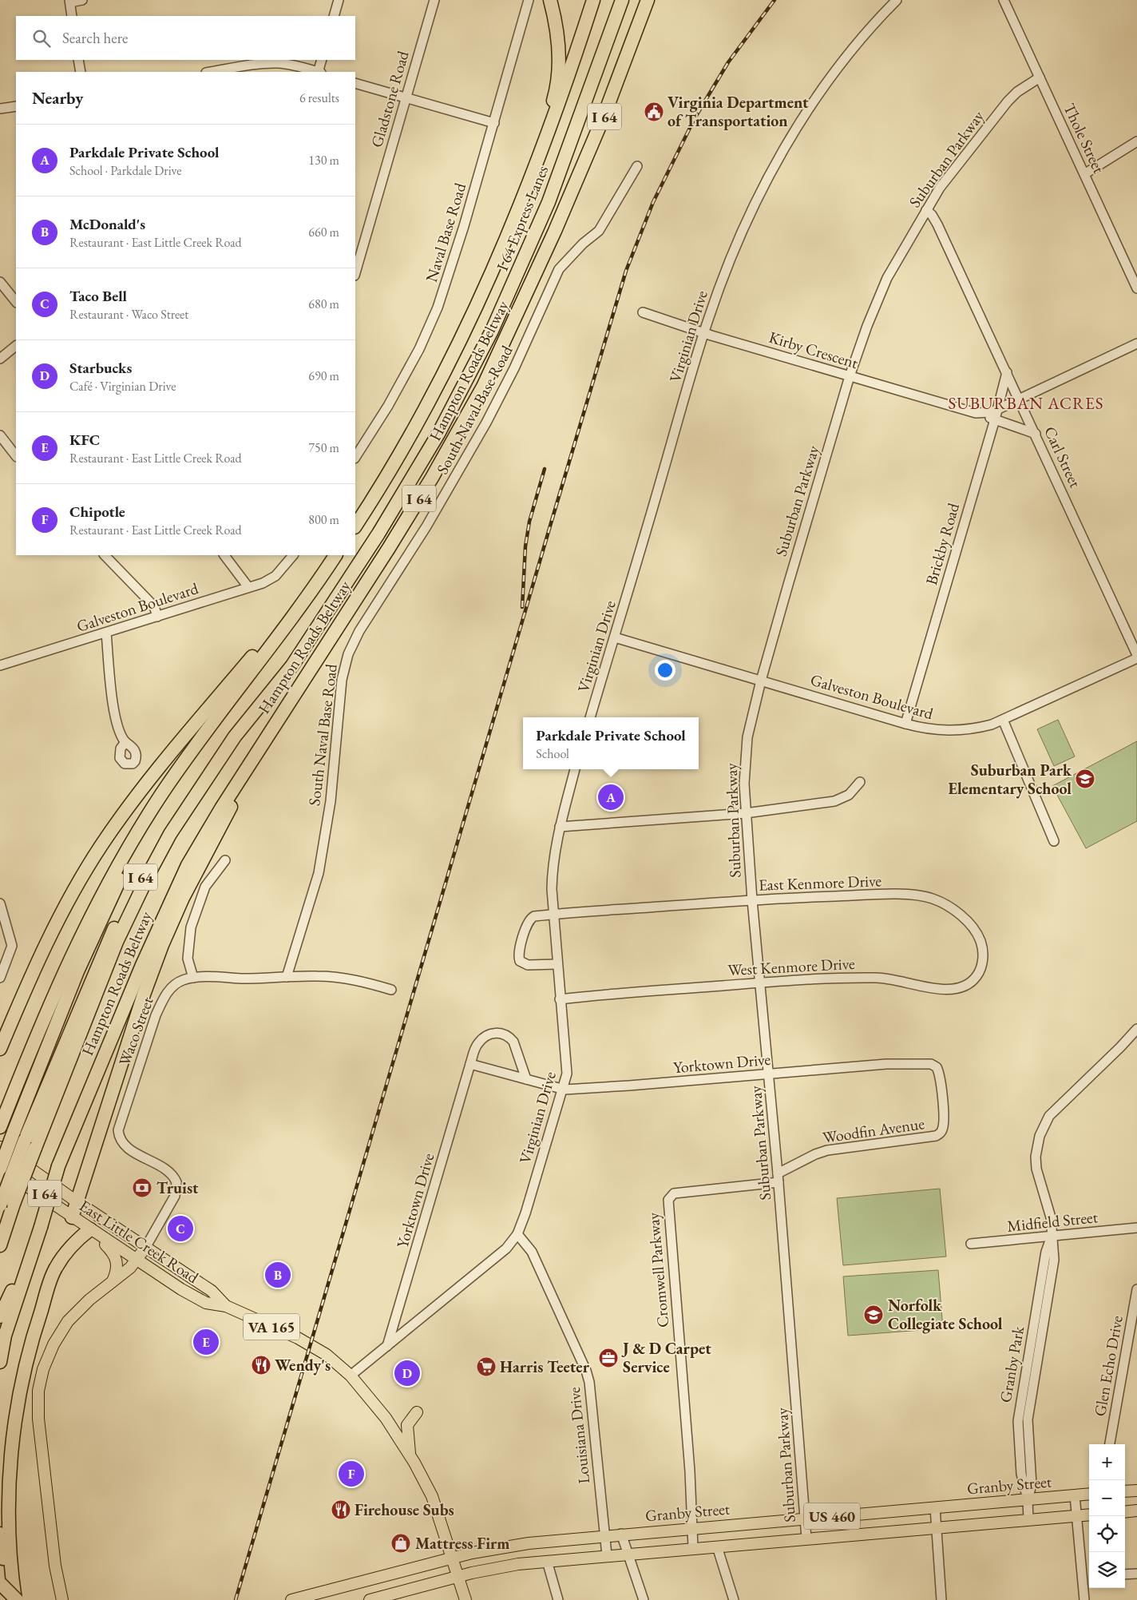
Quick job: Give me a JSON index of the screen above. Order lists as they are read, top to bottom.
{
  "streets": {
    "highway": ["I 64", "I 64 Express Lanes", "Hampton Roads Beltway"],
    "main road": [
      "East Little Creek Road",
      "VA 165",
      "Granby Street",
      "US 460"
    ],
    "street": [
      "Gladstone Road",
      "Thole Street",
      "Suburban Parkway",
      "Naval Base Road",
      "Virginian Drive",
      "Kirby Crescent",
      "South Naval Base Road",
      "Carl Street",
      "Brickby Road",
      "Galveston Boulevard",
      "East Kenmore Drive",
      "West Kenmore Drive",
      "Waco Street",
      "Yorktown Drive",
      "Woodfin Avenue",
      "Midfield Street",
      "Cromwell Parkway",
      "Granby Park",
      "Glen Echo Drive",
      "Louisiana Drive"
    ]
  },
  "crossings": [
    ["I 64", "I 64 Express Lanes"],
    ["I 64", "Hampton Roads Beltway"],
    ["Thole Street", "Suburban Parkway"],
    ["Suburban Parkway", "Kirby Crescent"],
    ["Suburban Parkway", "Carl Street"],
    ["Suburban Parkway", "Galveston Boulevard"],
    ["Suburban Parkway", "East Kenmore Drive"],
    ["Suburban Parkway", "West Kenmore Drive"],
    ["Suburban Parkway", "Yorktown Drive"],
    ["Suburban Parkway", "Woodfin Avenue"],
    ["Suburban Parkway", "Cromwell Parkway"],
    ["Suburban Parkway", "Granby Street"],
    ["Suburban Parkway", "US 460"],
    ["Virginian Drive", "Kirby Crescent"],
    ["Virginian Drive", "Galveston Boulevard"],
    ["Virginian Drive", "East Kenmore Drive"],
    ["Virginian Drive", "West Kenmore Drive"],
    ["Virginian Drive", "Yorktown Drive"],
    ["Virginian Drive", "East Little Creek Road"],
    ["Virginian Drive", "Louisiana Drive"],
    ["Kirby Crescent", "Carl Street"],
    ["Kirby Crescent", "Brickby Road"],
    ["South Naval Base Road", "Waco Street"],
    ["Carl Street", "Brickby Road"],
    ["Brickby Road", "Galveston Boulevard"],
    ["East Kenmore Drive", "West Kenmore Drive"],
    ["Waco Street", "East Little Creek Road"],
    ["Yorktown Drive", "Woodfin Avenue"],
    ["Woodfin Avenue", "Cromwell Parkway"],
    ["Midfield Street", "Granby Park"],
    ["East Little Creek Road", "VA 165"],
    ["East Little Creek Road", "Granby Street"],
    ["Cromwell Parkway", "Granby Street"],
    ["Cromwell Parkway", "US 460"],
    ["VA 165", "Granby Street"],
    ["VA 165", "US 460"],
    ["Granby Park", "Granby Street"],
    ["Granby Park", "US 460"],
    ["Louisiana Drive", "Granby Street"],
    ["Louisiana Drive", "US 460"]
  ],
  "districts": ["SUBURBAN ACRES"],
  "places": {
    "public building": ["Virginia Department of Transportation"],
    "school or university": ["Suburban Park Elementary School", "Norfolk Collegiate School"],
    "bank": ["Truist"],
    "office": ["J & D Carpet Service"],
    "restaurant": ["Wendy's", "Firehouse Subs"],
    "supermarket": ["Harris Teeter"],
    "shop": ["Mattress Firm"]
  },
  "page": {
    "search": "Search here",
    "heading": ["Nearby", "6 results"],
    "list": [
      {
        "mark": "A",
        "name": "Parkdale Private School",
        "note": "School · Parkdale Drive",
        "value": "130 m"
      },
      {
        "mark": "B",
        "name": "McDonald's",
        "note": "Restaurant · East Little Creek Road",
        "value": "660 m"
      },
      {
        "mark": "C",
        "name": "Taco Bell",
        "note": "Restaurant · Waco Street",
        "value": "680 m"
      },
      {
        "mark": "D",
        "name": "Starbucks",
        "note": "Café · Virginian Drive",
        "value": "690 m"
      },
      {
        "mark": "E",
        "name": "KFC",
        "note": "Restaurant · East Little Creek Road",
        "value": "750 m"
      },
      {
        "mark": "F",
        "name": "Chipotle",
        "note": "Restaurant · East Little Creek Road",
        "value": "800 m"
      }
    ],
    "popup": ["Parkdale Private School", "School"],
    "pins": [
      "A",
      "C",
      "B",
      "E",
      "D",
      "F"
    ],
    "map_buttons": ["+", "−"]
  }
}
